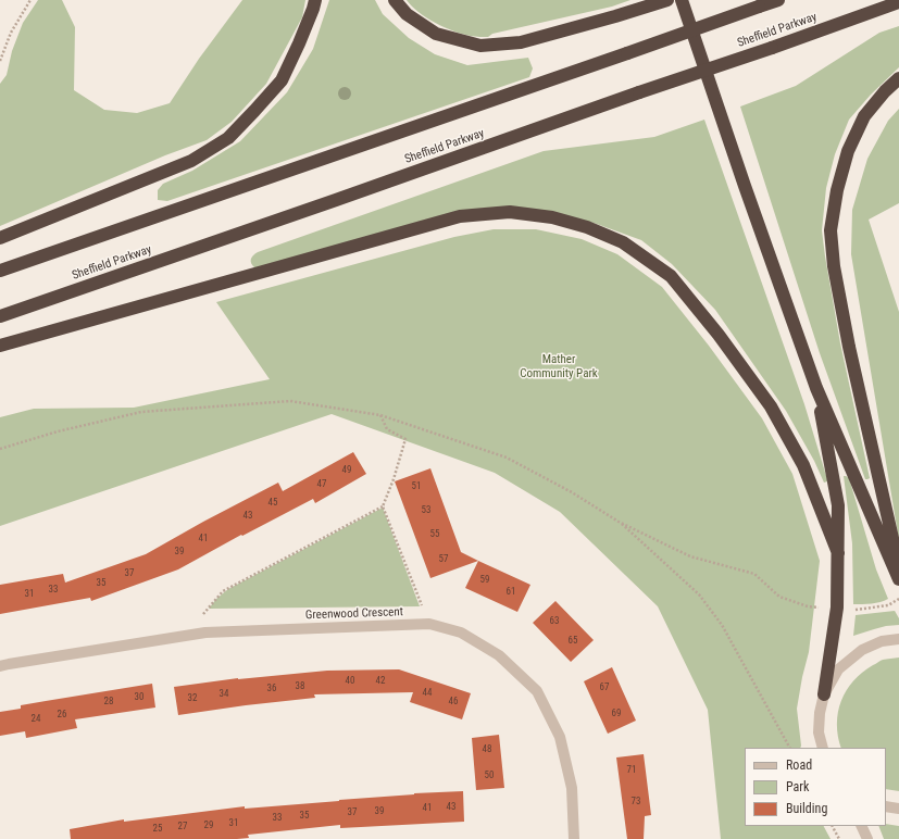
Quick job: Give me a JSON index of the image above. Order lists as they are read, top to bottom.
{
  "streets": {
    "highway": ["Sheffield Parkway"],
    "street": ["Greenwood Crescent"]
  },
  "parks": ["Mather Community Park"],
  "house_numbers": [
    "49",
    "47",
    "51",
    "45",
    "53",
    "43",
    "55",
    "41",
    "39",
    "57",
    "37",
    "59",
    "35",
    "33",
    "61",
    "31",
    "63",
    "65",
    "40",
    "42",
    "38",
    "67",
    "36",
    "44",
    "34",
    "30",
    "32",
    "28",
    "46",
    "69",
    "26",
    "24",
    "48",
    "71",
    "50",
    "73",
    "43",
    "41",
    "39",
    "37",
    "35",
    "33",
    "31",
    "29",
    "27",
    "25"
  ],
  "legend": ["Road", "Park", "Building"]
}
